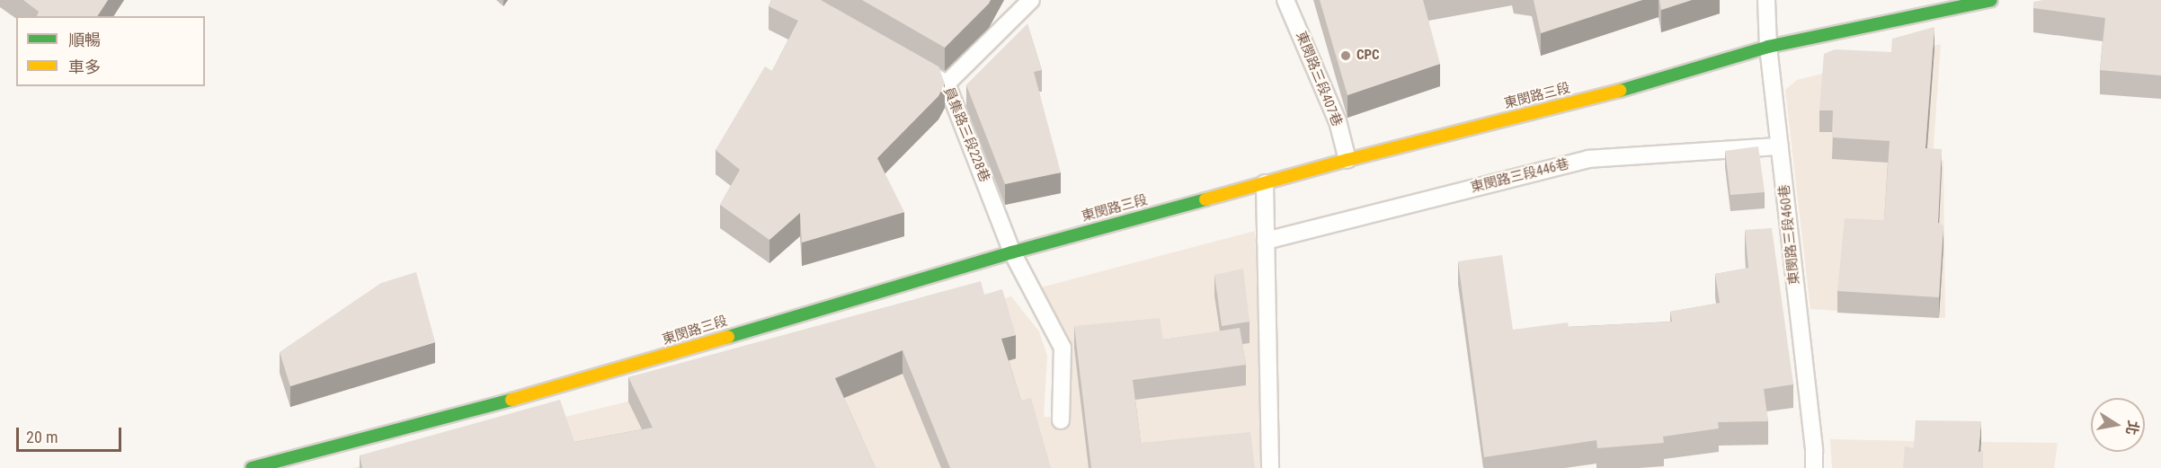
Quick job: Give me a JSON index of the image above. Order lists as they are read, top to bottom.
{
  "streets": {
    "main road": ["東閔路三段"],
    "lane": [
      "東閔路三段407巷",
      "員集路三段228巷",
      "東閔路三段446巷",
      "東閔路三段460巷"
    ]
  },
  "crossings": [
    ["東閔路三段407巷", "東閔路三段"],
    ["東閔路三段", "員集路三段228巷"],
    ["東閔路三段", "東閔路三段460巷"],
    ["東閔路三段446巷", "東閔路三段460巷"]
  ],
  "places": ["CPC"],
  "legend": ["順暢", "車多"],
  "scale_bar": "20 m",
  "north": "right"
}
